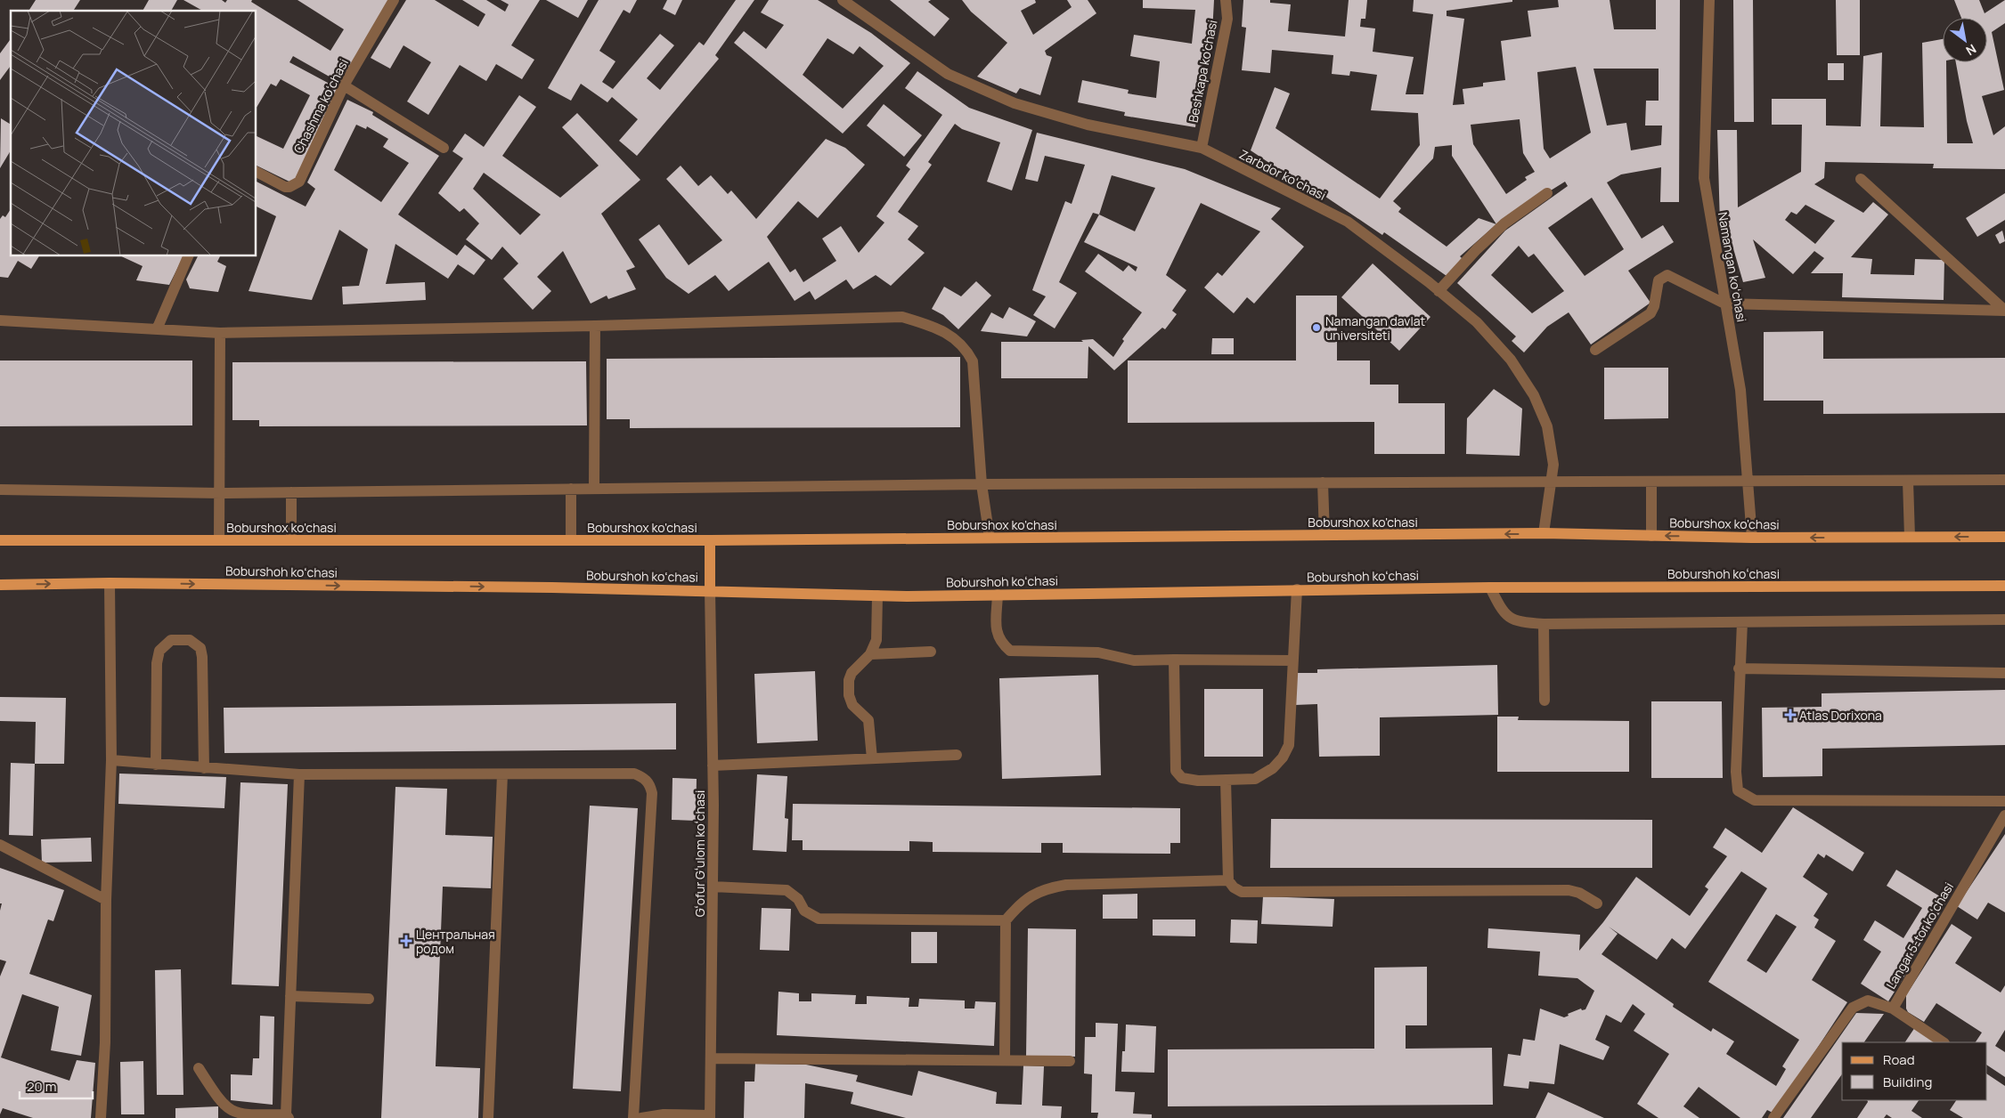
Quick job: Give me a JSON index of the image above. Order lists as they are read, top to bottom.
{
  "streets": {
    "main road": ["Boburshox ko'chasi", "Boburshoh koʻchasi"],
    "street": [
      "Beshkapa ko'chasi",
      "Chashma koʻchasi",
      "Zarbdor koʻchasi",
      "Namangan koʻchasi",
      "Gʻofur Gʻulom koʻchasi",
      "Langar 5-tor koʻchasi"
    ]
  },
  "crossings": [
    ["Beshkapa ko'chasi", "Zarbdor koʻchasi"],
    ["Zarbdor koʻchasi", "Boburshox ko'chasi"],
    ["Namangan koʻchasi", "Boburshox ko'chasi"],
    ["Boburshoh koʻchasi", "Gʻofur Gʻulom koʻchasi"]
  ],
  "one_way": ["Boburshoh koʻchasi"],
  "places": {
    "other": ["Namangan davlat universiteti"],
    "health": ["Atlas Dorixona", "Центральная родом"]
  },
  "legend": ["Road", "Building"],
  "scale_bar": "20 m",
  "north": "bottom right"
}
